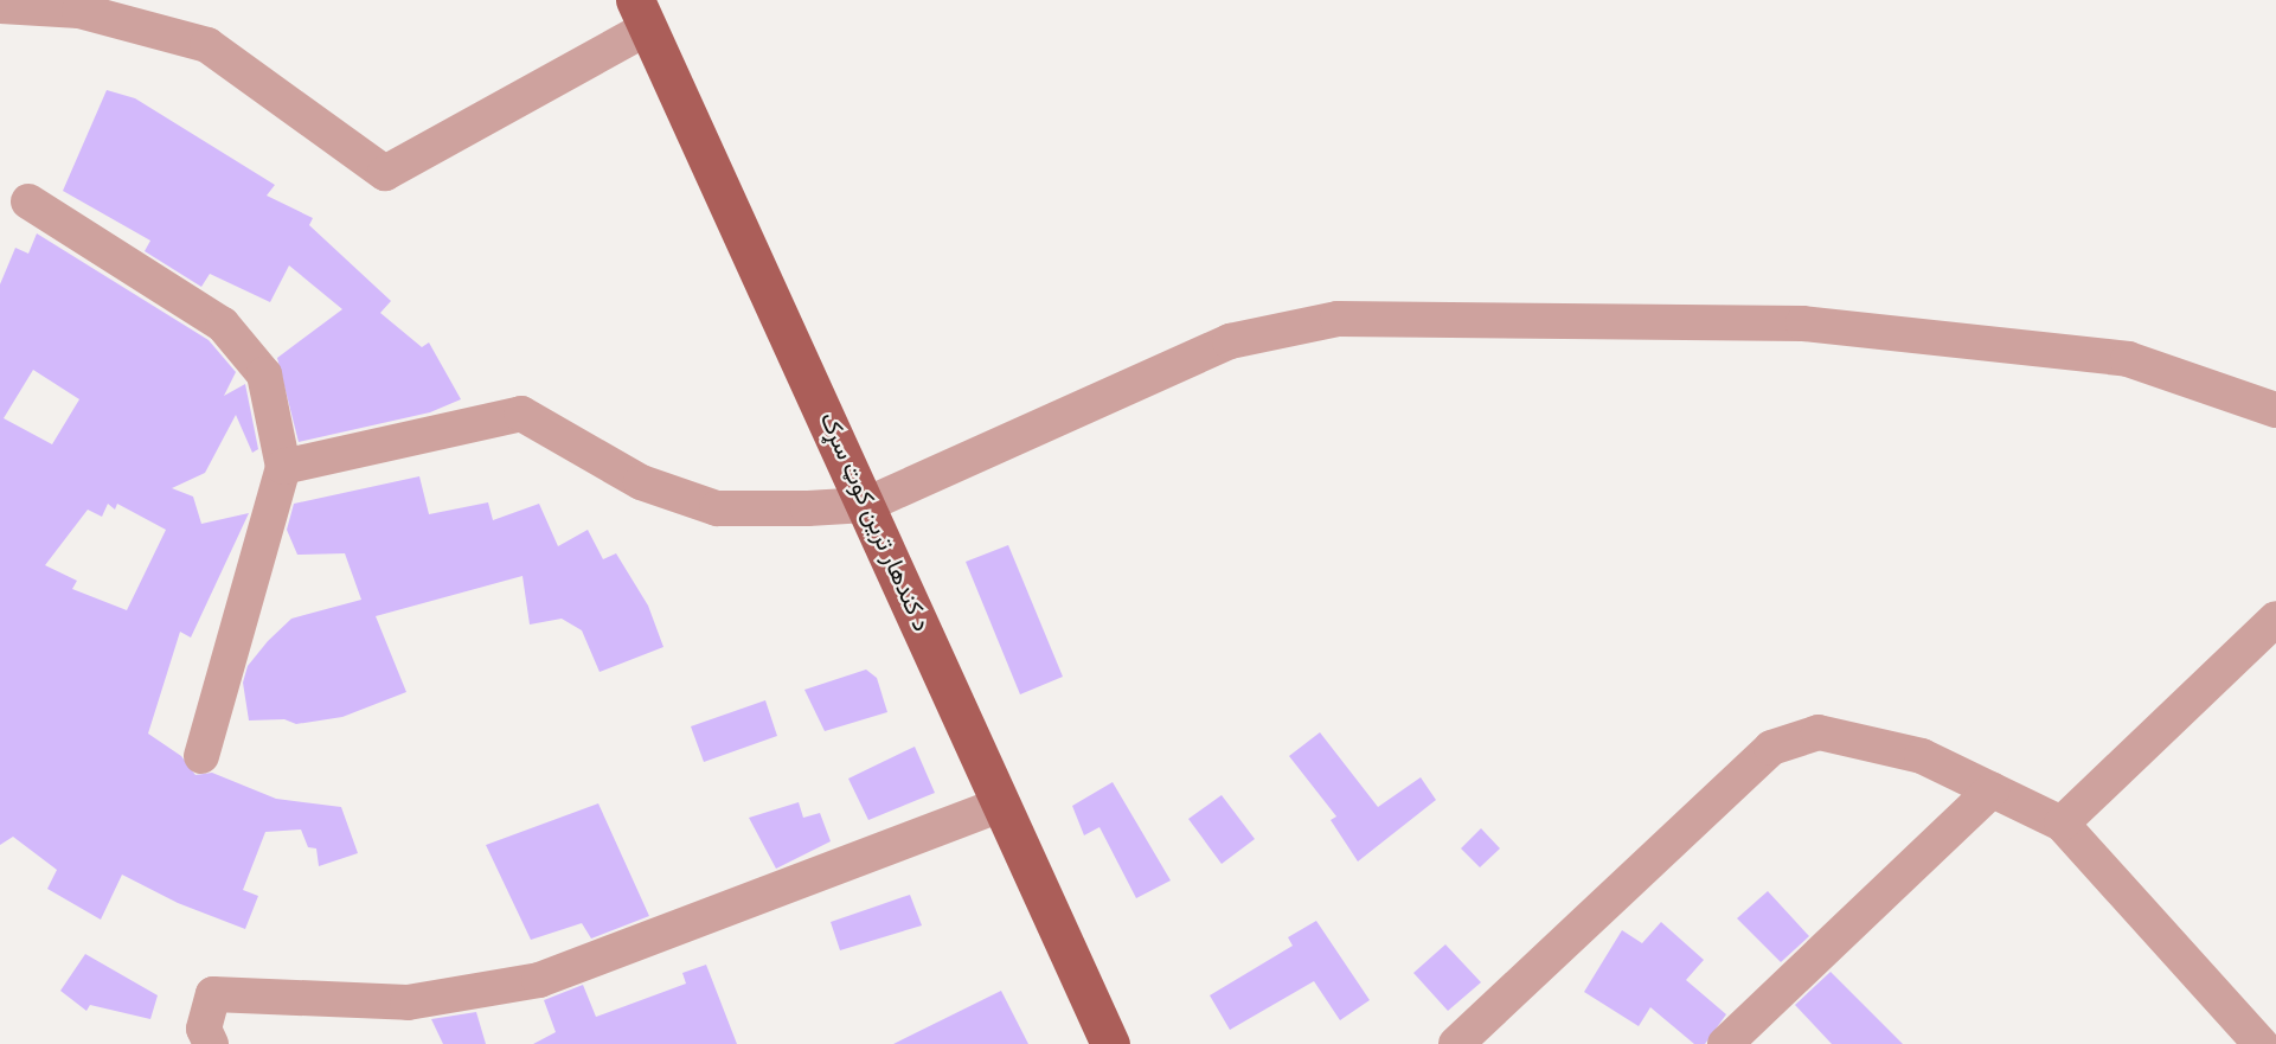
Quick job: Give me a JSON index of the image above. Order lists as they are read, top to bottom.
{
  "streets": {
    "main road": ["د کندهار ترين کوټ سړک"]
  }
}
